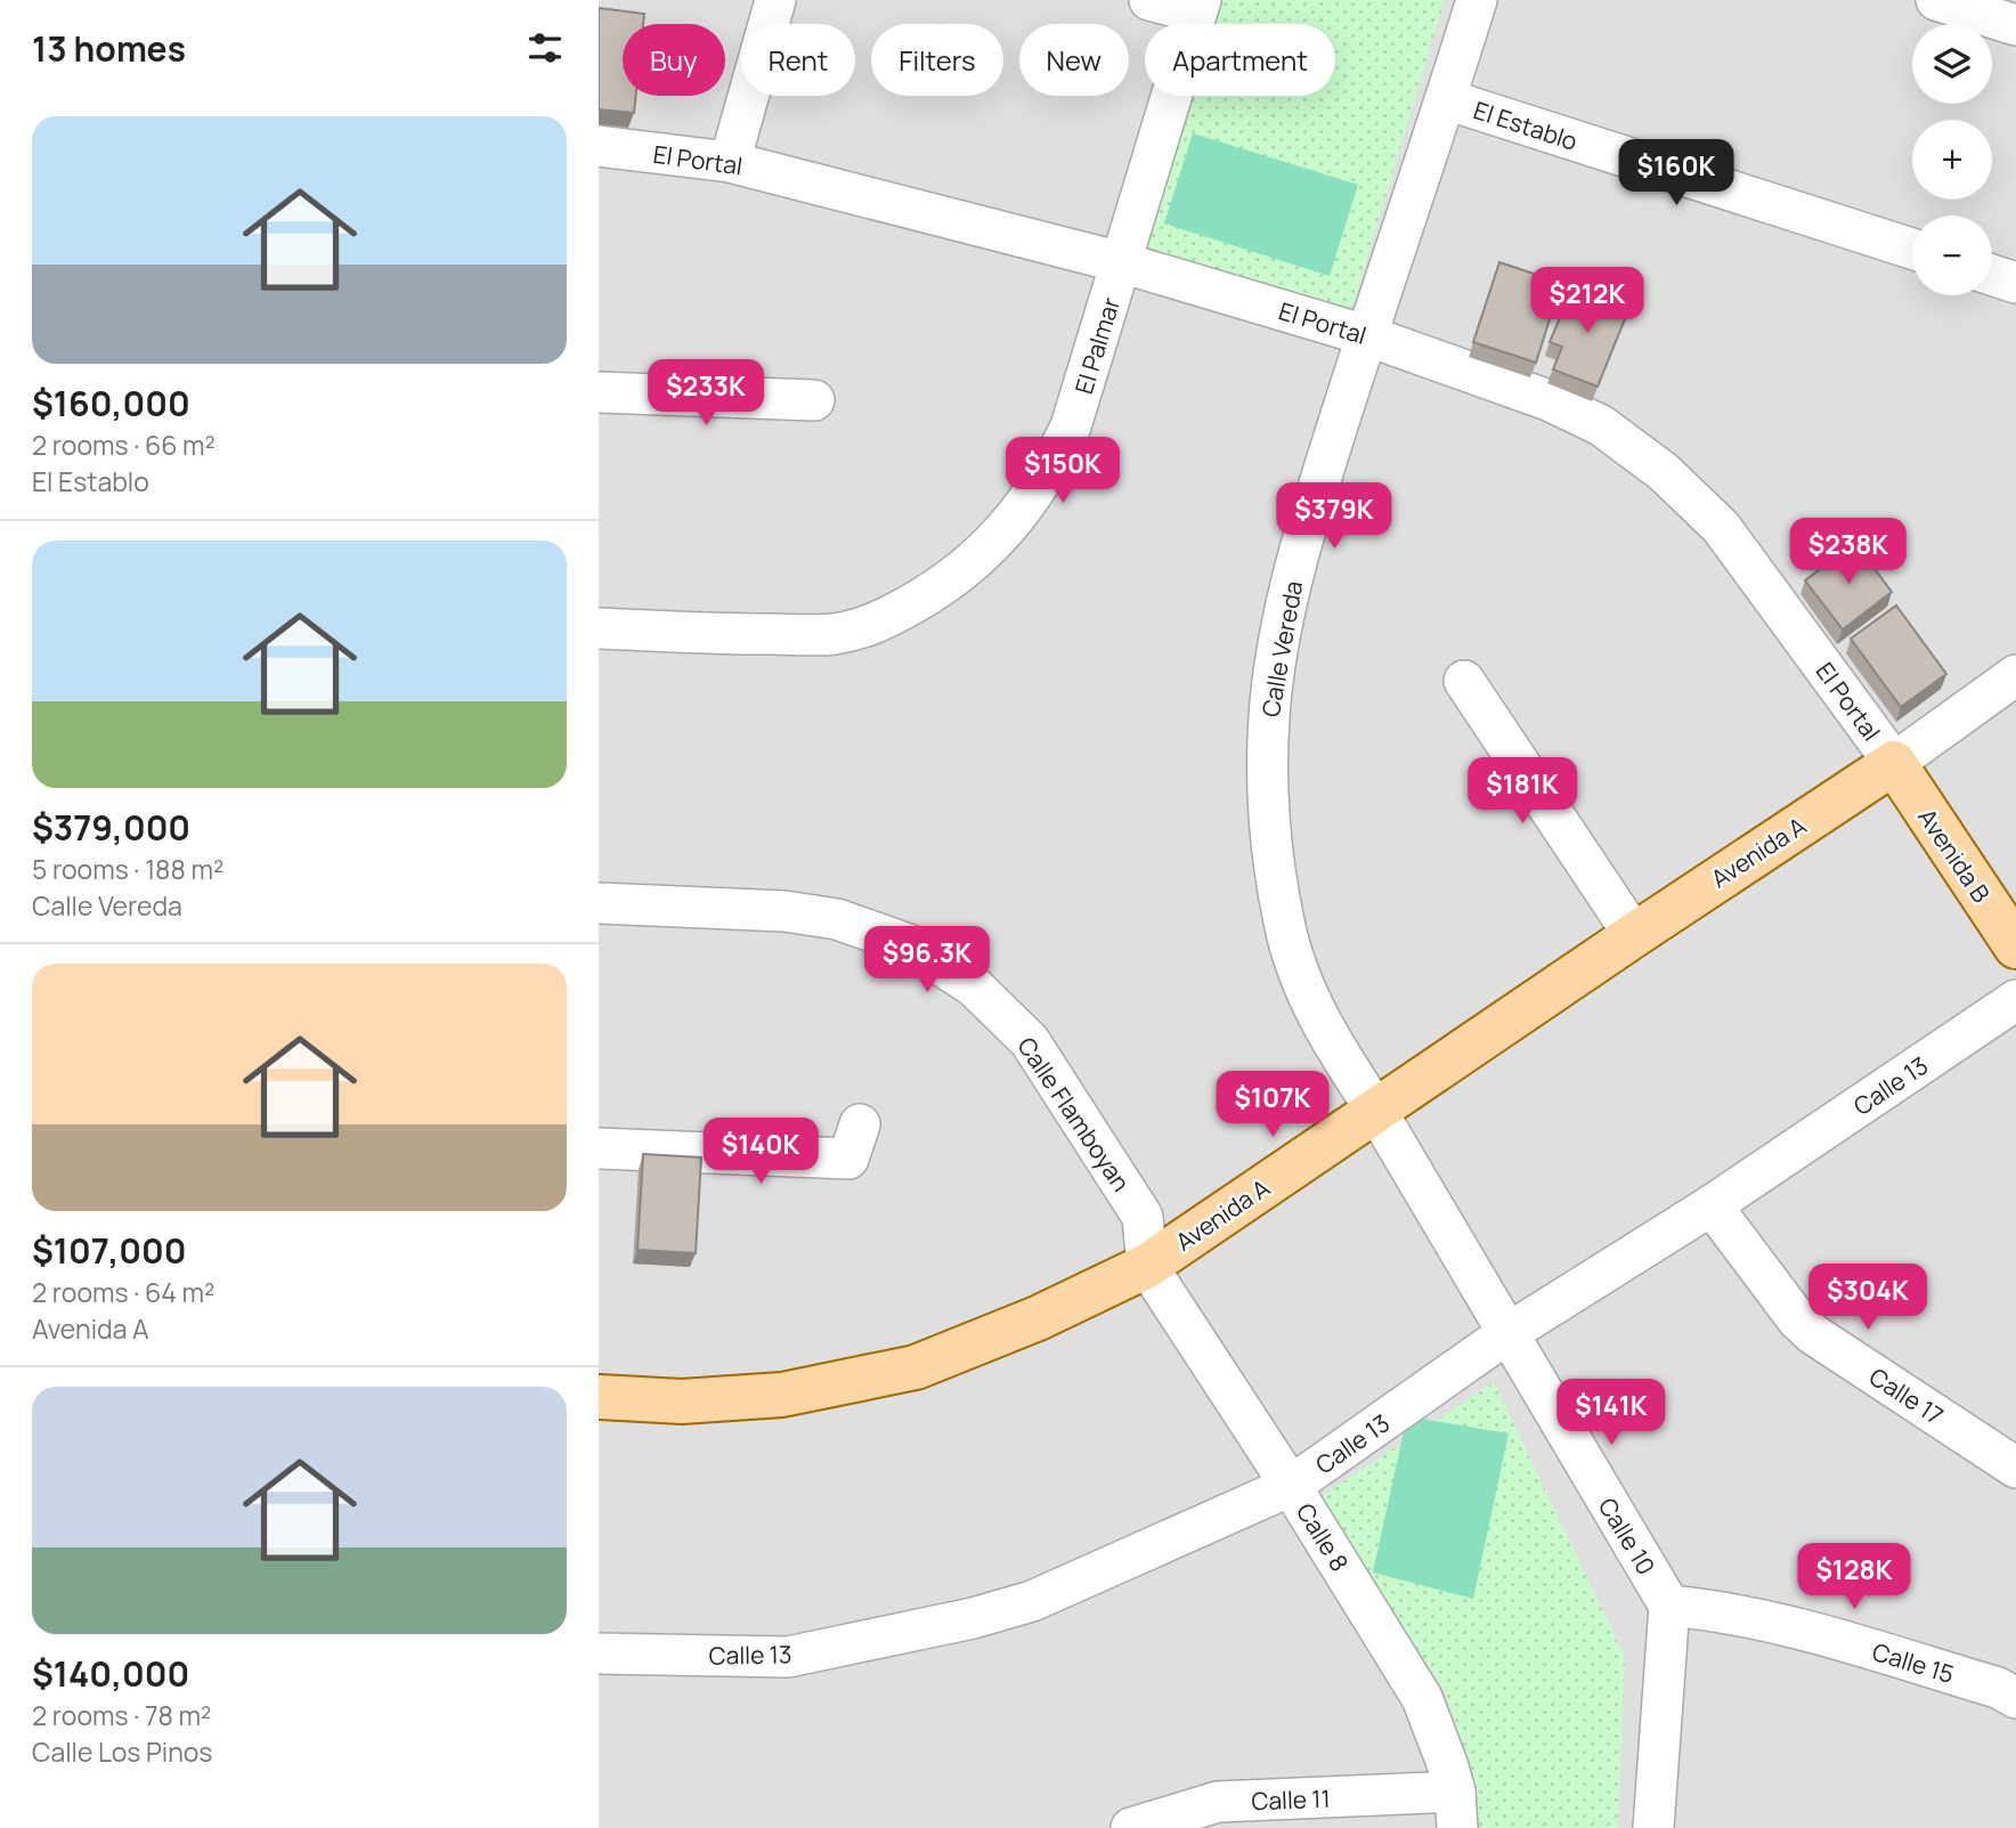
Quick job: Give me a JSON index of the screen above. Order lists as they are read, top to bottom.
{
  "streets": {
    "main road": ["Avenida A", "Avenida B"],
    "street": [
      "El Establo",
      "El Portal",
      "El Palmar",
      "Calle Vereda",
      "Calle 13",
      "Calle Flamboyan",
      "Calle 17",
      "Calle 10",
      "Calle 8",
      "Calle 15",
      "Calle 11"
    ]
  },
  "crossings": [
    ["El Establo", "Calle Vereda"],
    ["El Portal", "El Palmar"],
    ["El Portal", "Calle Vereda"],
    ["El Portal", "Avenida A"],
    ["El Portal", "Avenida B"],
    ["Calle Vereda", "Avenida A"],
    ["Calle Vereda", "Calle 10"],
    ["Avenida A", "Avenida B"],
    ["Avenida A", "Calle Flamboyan"],
    ["Avenida A", "Calle 10"],
    ["Avenida A", "Calle 8"],
    ["Calle 13", "Calle 17"],
    ["Calle 13", "Calle 10"],
    ["Calle 13", "Calle 8"],
    ["Calle Flamboyan", "Calle 8"],
    ["Calle 10", "Calle 15"],
    ["Calle 8", "Calle 11"]
  ],
  "page": {
    "heading": "13 homes",
    "map_buttons": ["+", "−"],
    "chip": [
      "Buy",
      "Rent",
      "Filters",
      "New",
      "Apartment"
    ],
    "list": [
      {
        "name": "$160,000",
        "note": "2 rooms · 66 m² · El Establo"
      },
      {
        "name": "$379,000",
        "note": "5 rooms · 188 m² · Calle Vereda"
      },
      {
        "name": "$107,000",
        "note": "2 rooms · 64 m² · Avenida A"
      },
      {
        "name": "$140,000",
        "note": "2 rooms · 78 m² · Calle Los Pinos"
      }
    ],
    "price": [
      "$160K",
      "$212K",
      "$233K",
      "$150K",
      "$379K",
      "$238K",
      "$181K",
      "$96.3K",
      "$107K",
      "$140K",
      "$304K",
      "$141K",
      "$128K"
    ]
  }
}
